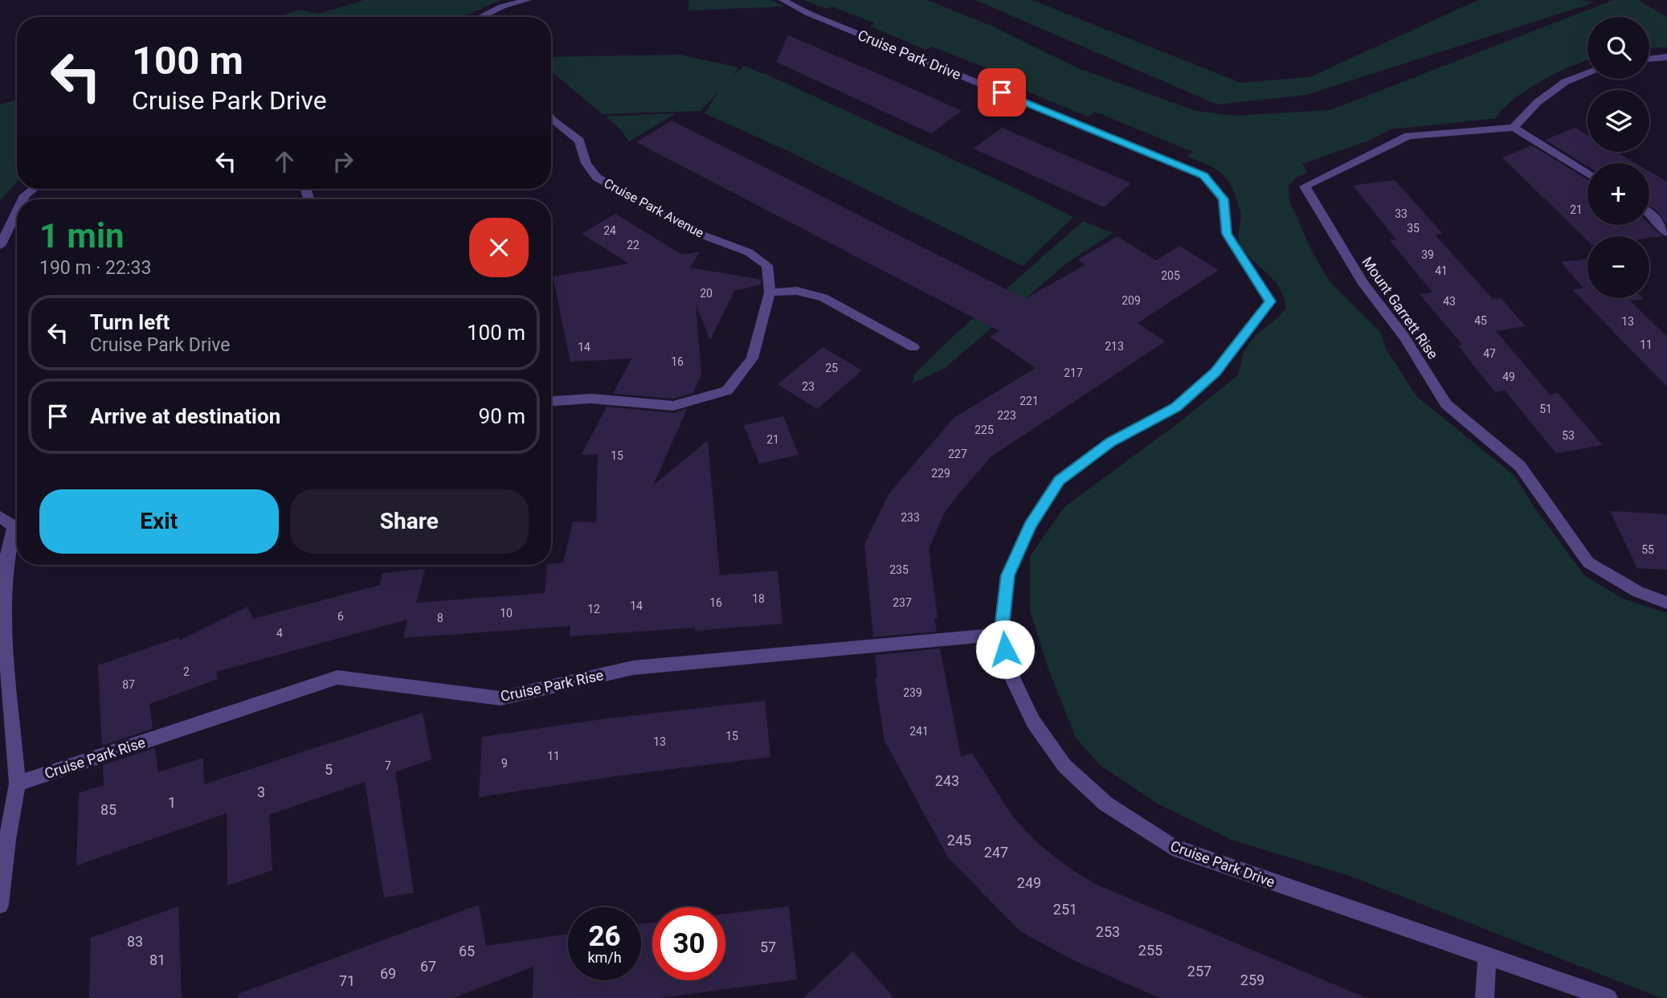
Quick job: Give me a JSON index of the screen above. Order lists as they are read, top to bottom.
{
  "streets": {
    "street": [
      "Cruise Park Drive",
      "Cruise Park Avenue",
      "Mount Garrett Rise",
      "Cruise Park Rise"
    ]
  },
  "crossings": [
    ["Cruise Park Drive", "Cruise Park Rise"]
  ],
  "house_numbers": [
    "21",
    "33",
    "35",
    "24",
    "22",
    "39",
    "41",
    "205",
    "20",
    "209",
    "43",
    "45",
    "13",
    "11",
    "213",
    "14",
    "47",
    "16",
    "25",
    "217",
    "49",
    "23",
    "221",
    "51",
    "223",
    "225",
    "53",
    "21",
    "227",
    "15",
    "229",
    "233",
    "55",
    "235",
    "18",
    "16",
    "237",
    "14",
    "12",
    "10",
    "6",
    "8",
    "4",
    "2",
    "87",
    "239",
    "241",
    "15",
    "13",
    "11",
    "9",
    "7",
    "5",
    "243",
    "3",
    "1",
    "85",
    "245",
    "247",
    "249",
    "251",
    "253",
    "83",
    "57",
    "255",
    "65",
    "81",
    "67",
    "257",
    "69",
    "259",
    "71"
  ],
  "page": {
    "map_buttons": ["+", "−"],
    "turn": ["100 m", "Cruise Park Drive"],
    "heading": ["1 min", "190 m · 22:33"],
    "list": [
      {
        "name": "Turn left",
        "note": "Cruise Park Drive",
        "value": "100 m"
      },
      {
        "name": "Arrive at destination",
        "value": "90 m"
      }
    ],
    "buttons": ["Exit", "Share"],
    "speed": "26 km/h",
    "limit": "30"
  }
}
